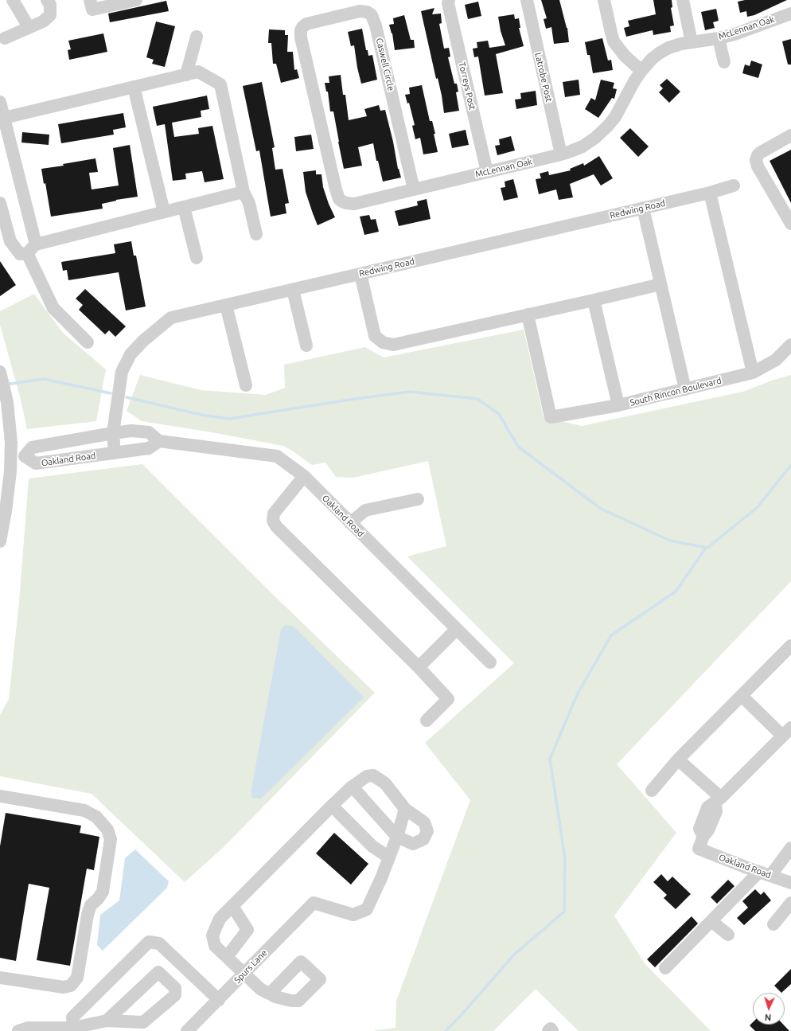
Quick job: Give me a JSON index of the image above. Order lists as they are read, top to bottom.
{
  "streets": {
    "street": [
      "McLennan Oak",
      "Caswell Circle",
      "Latrobe Post",
      "Torreys Post",
      "Redwing Road",
      "South Rincon Boulevard",
      "Oakland Road",
      "Spurs Lane"
    ]
  },
  "crossings": [
    ["McLennan Oak", "Caswell Circle"],
    ["McLennan Oak", "Latrobe Post"],
    ["McLennan Oak", "Torreys Post"],
    ["Redwing Road", "Oakland Road"]
  ],
  "north": "bottom"
}
